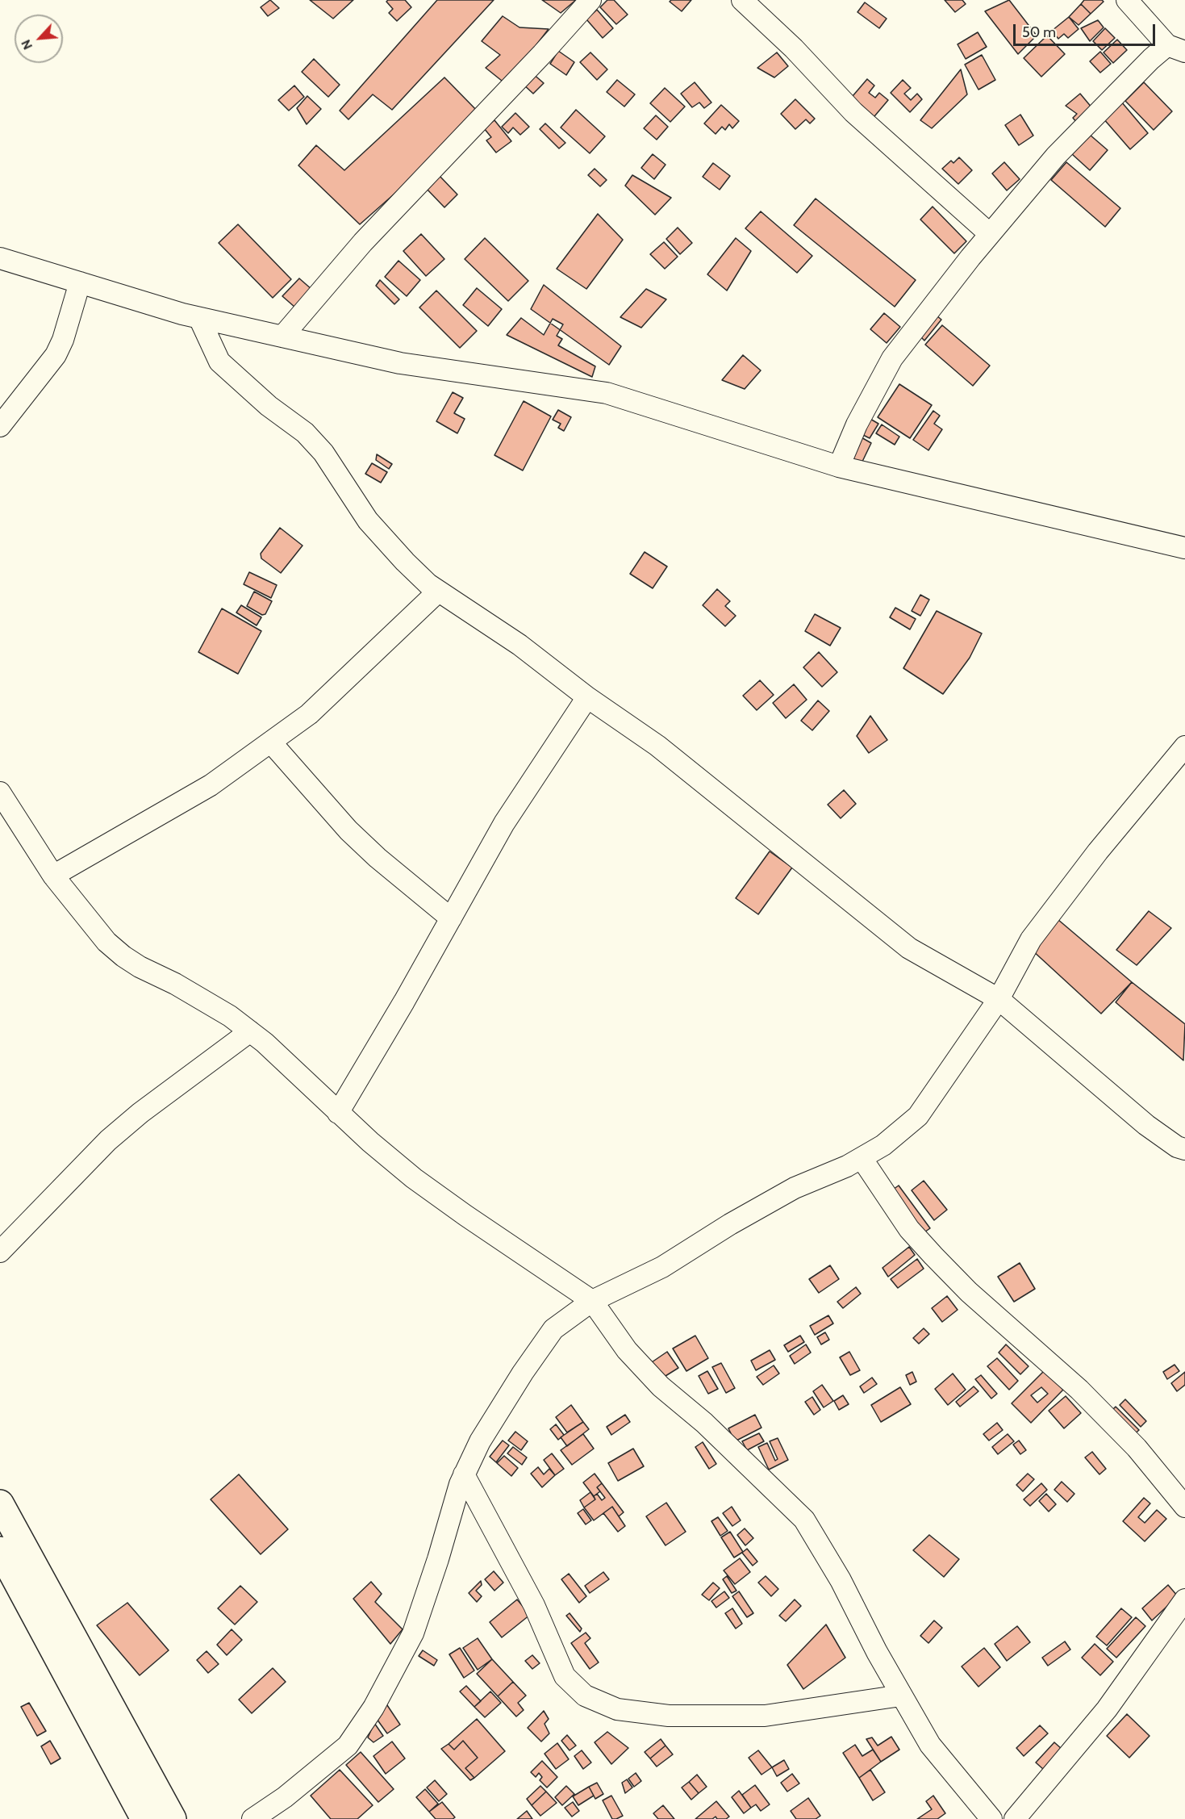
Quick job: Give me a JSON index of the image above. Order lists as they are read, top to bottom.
{
  "scale_bar": "50 m",
  "north": "bottom left"
}
